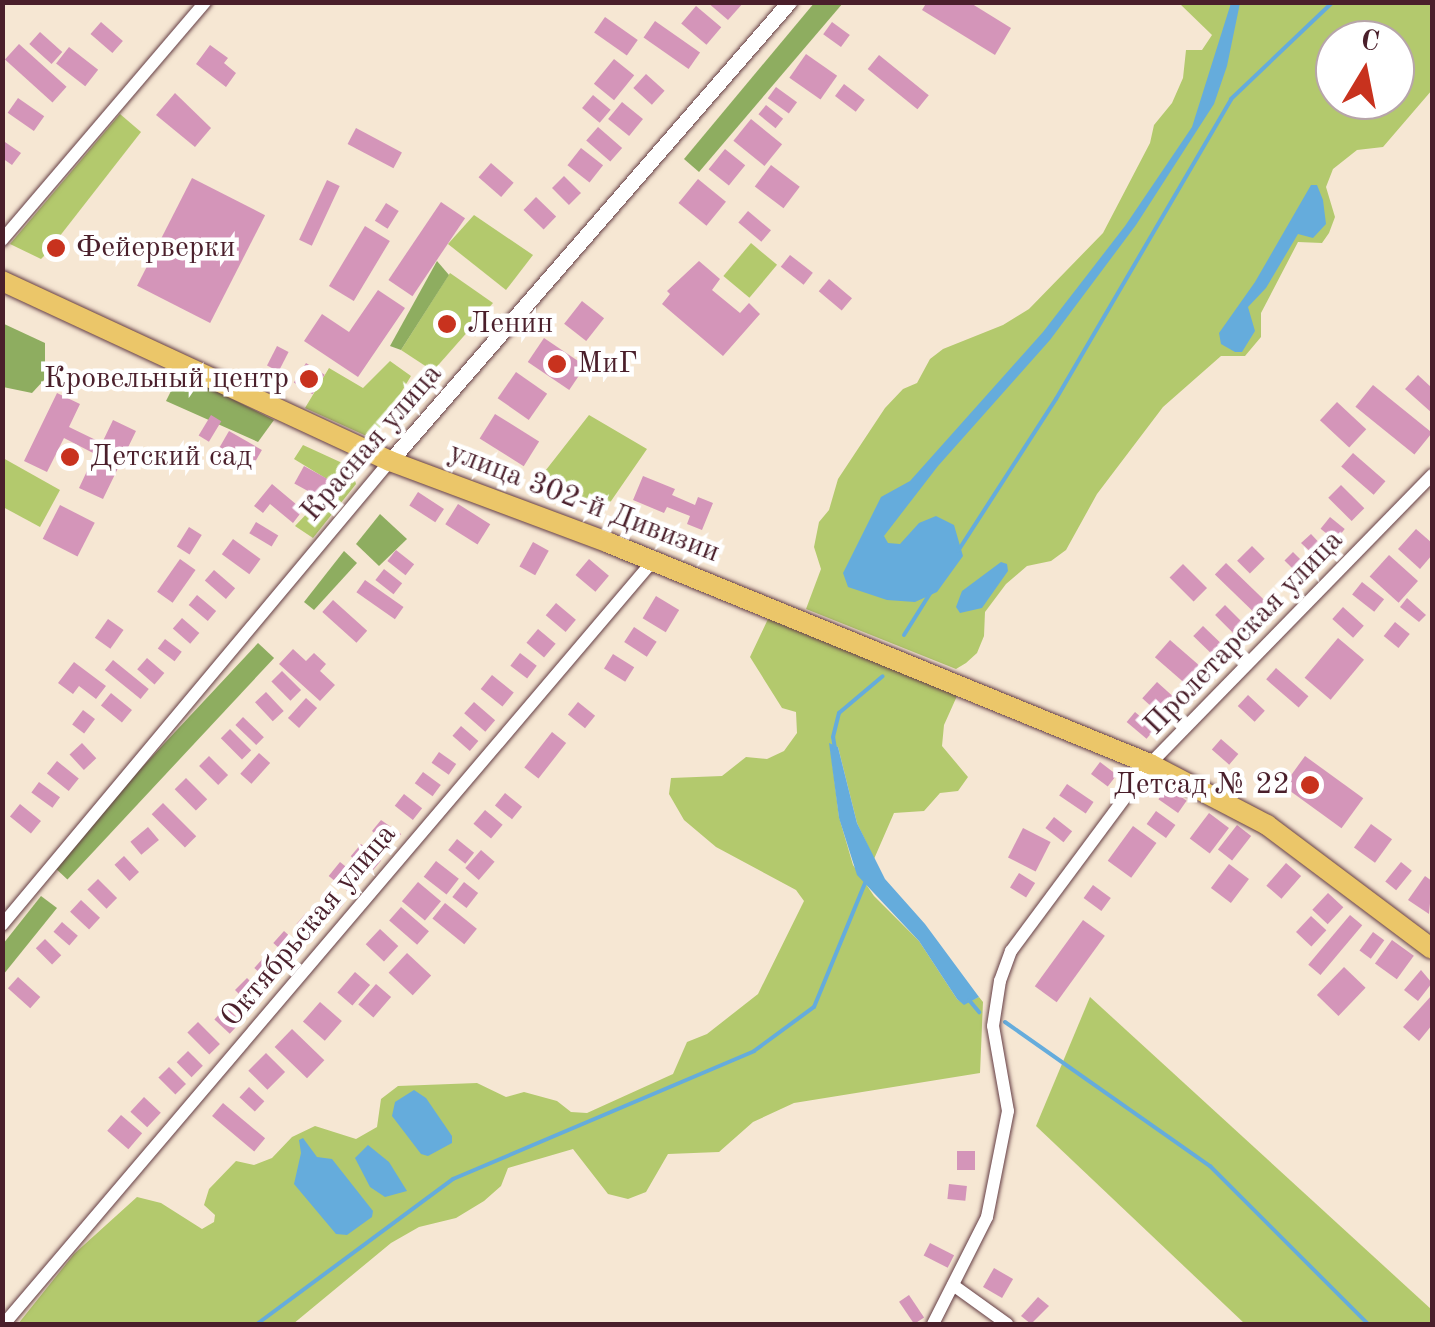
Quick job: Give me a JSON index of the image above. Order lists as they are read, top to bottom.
{
  "streets": {
    "main road": ["улица 302-й Дивизии"],
    "street": ["Красная улица", "Пролетарская улица", "Октябрьская улица"]
  },
  "crossings": [
    ["Красная улица", "улица 302-й Дивизии"],
    ["улица 302-й Дивизии", "Пролетарская улица"],
    ["улица 302-й Дивизии", "Октябрьская улица"]
  ],
  "places": [
    "Фейерверки",
    "Ленин",
    "МиГ",
    "Кровельный центр",
    "Детский сад",
    "Детсад № 22"
  ],
  "north": "top"
}
